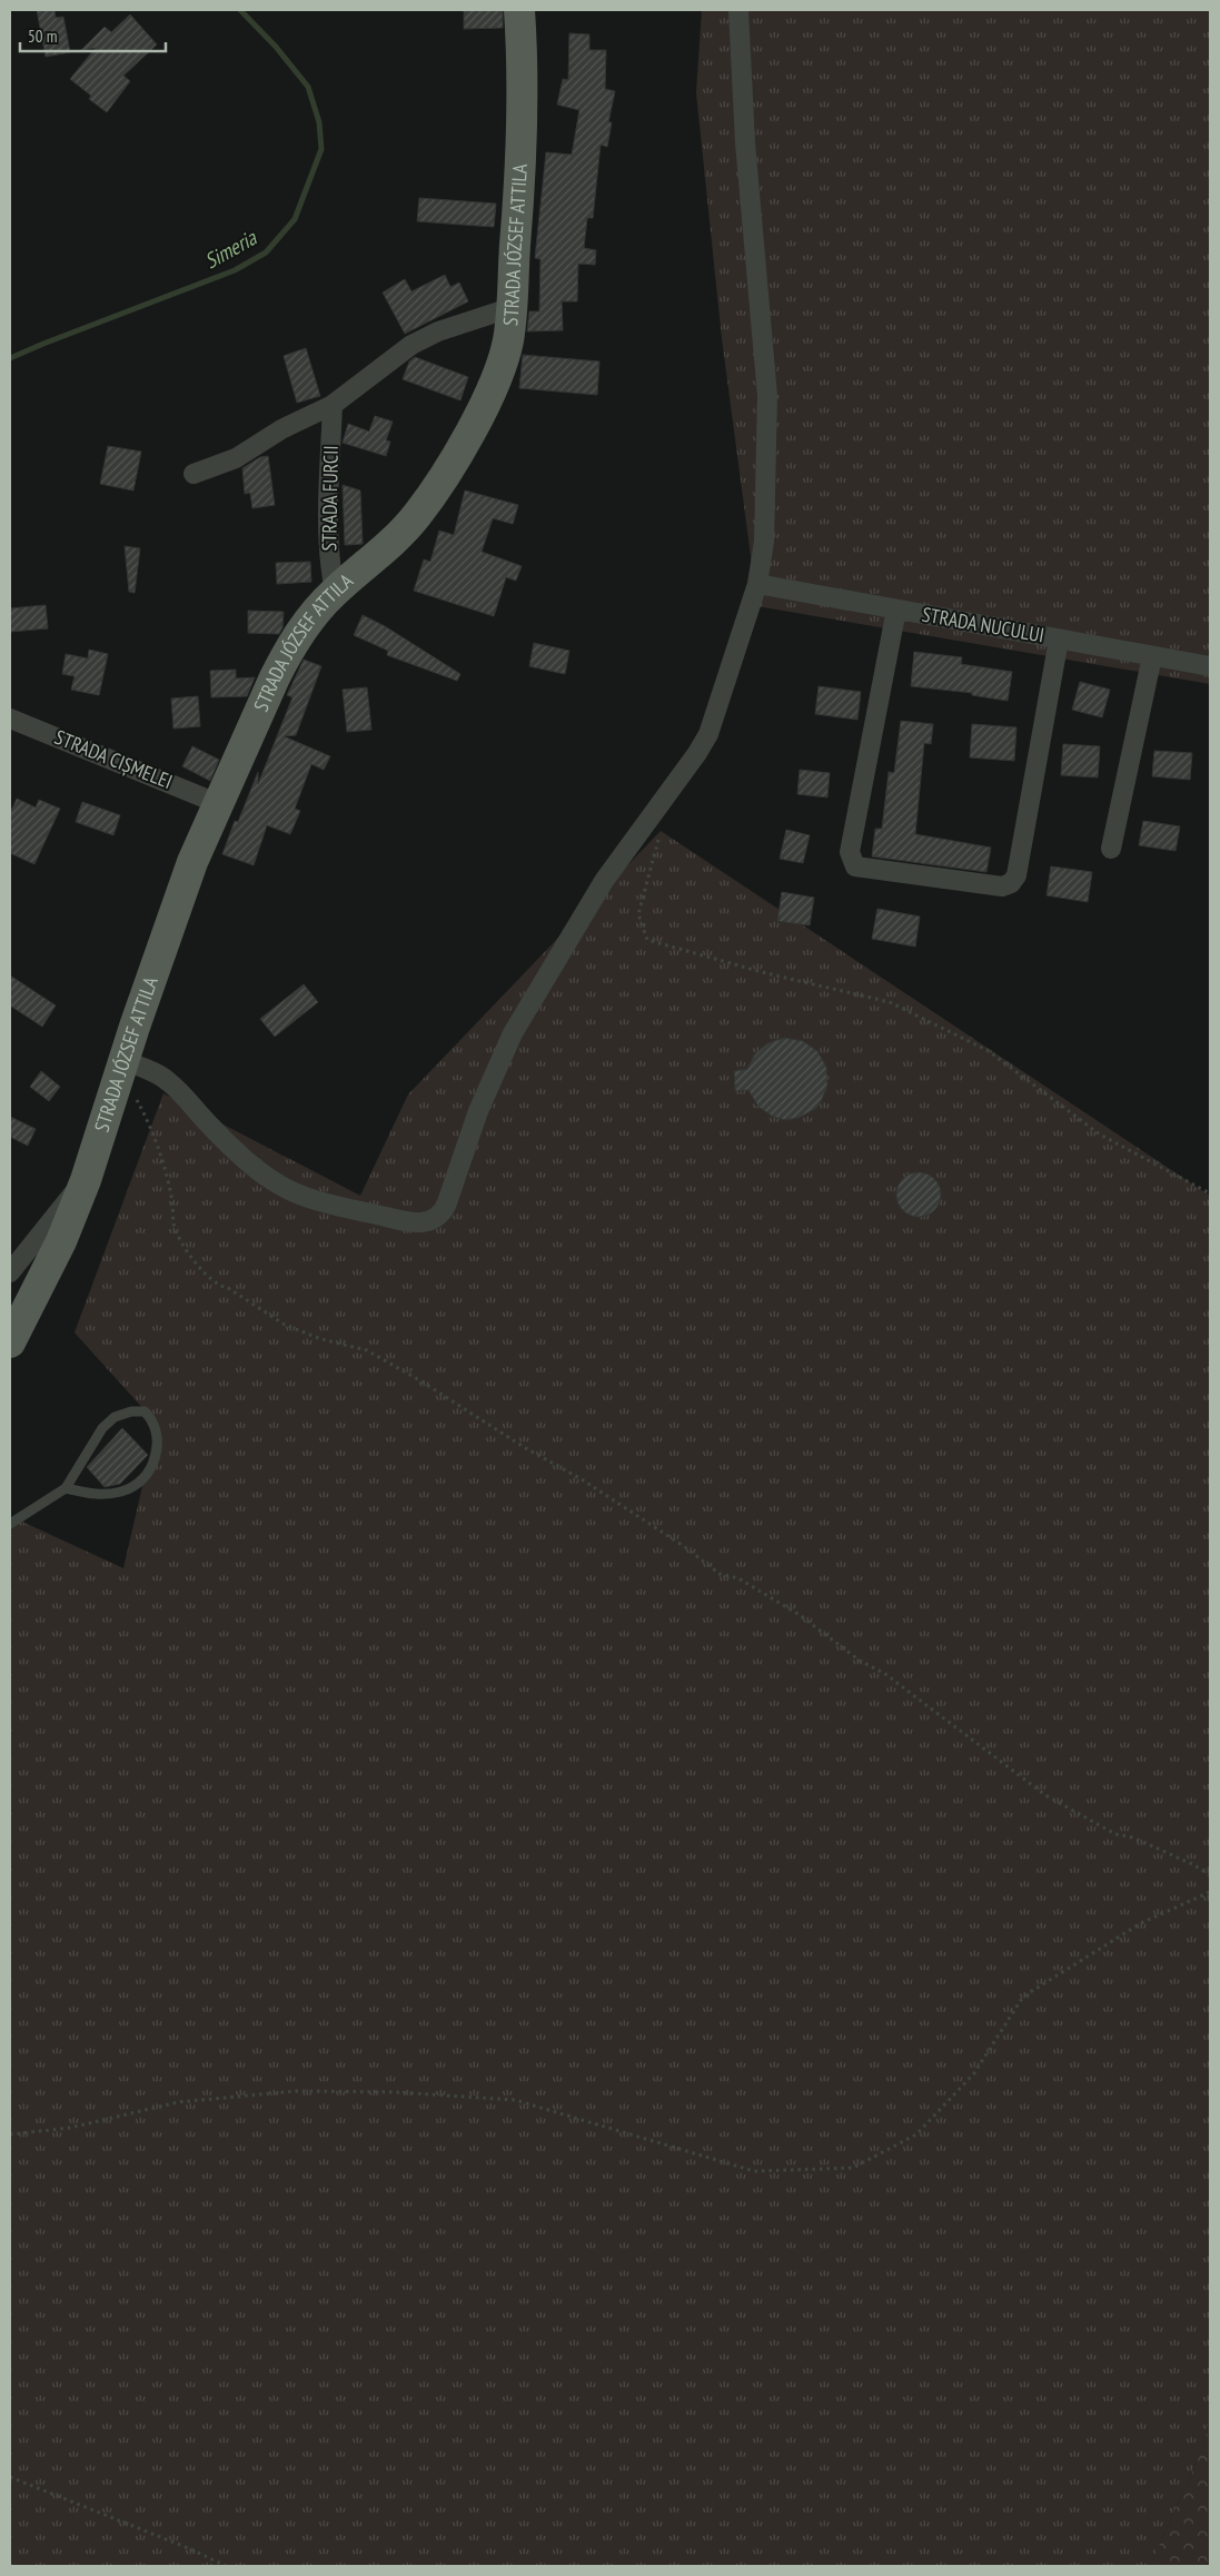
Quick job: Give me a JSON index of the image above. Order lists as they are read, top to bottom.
{
  "streets": {
    "main road": ["STRADA JÓZSEF ATTILA"],
    "street": ["STRADA FURCII", "STRADA NUCULUI", "STRADA CIȘMELEI"]
  },
  "crossings": [
    ["STRADA JÓZSEF ATTILA", "STRADA FURCII"],
    ["STRADA JÓZSEF ATTILA", "STRADA CIȘMELEI"]
  ],
  "water": ["Simeria"],
  "scale_bar": "50 m"
}
